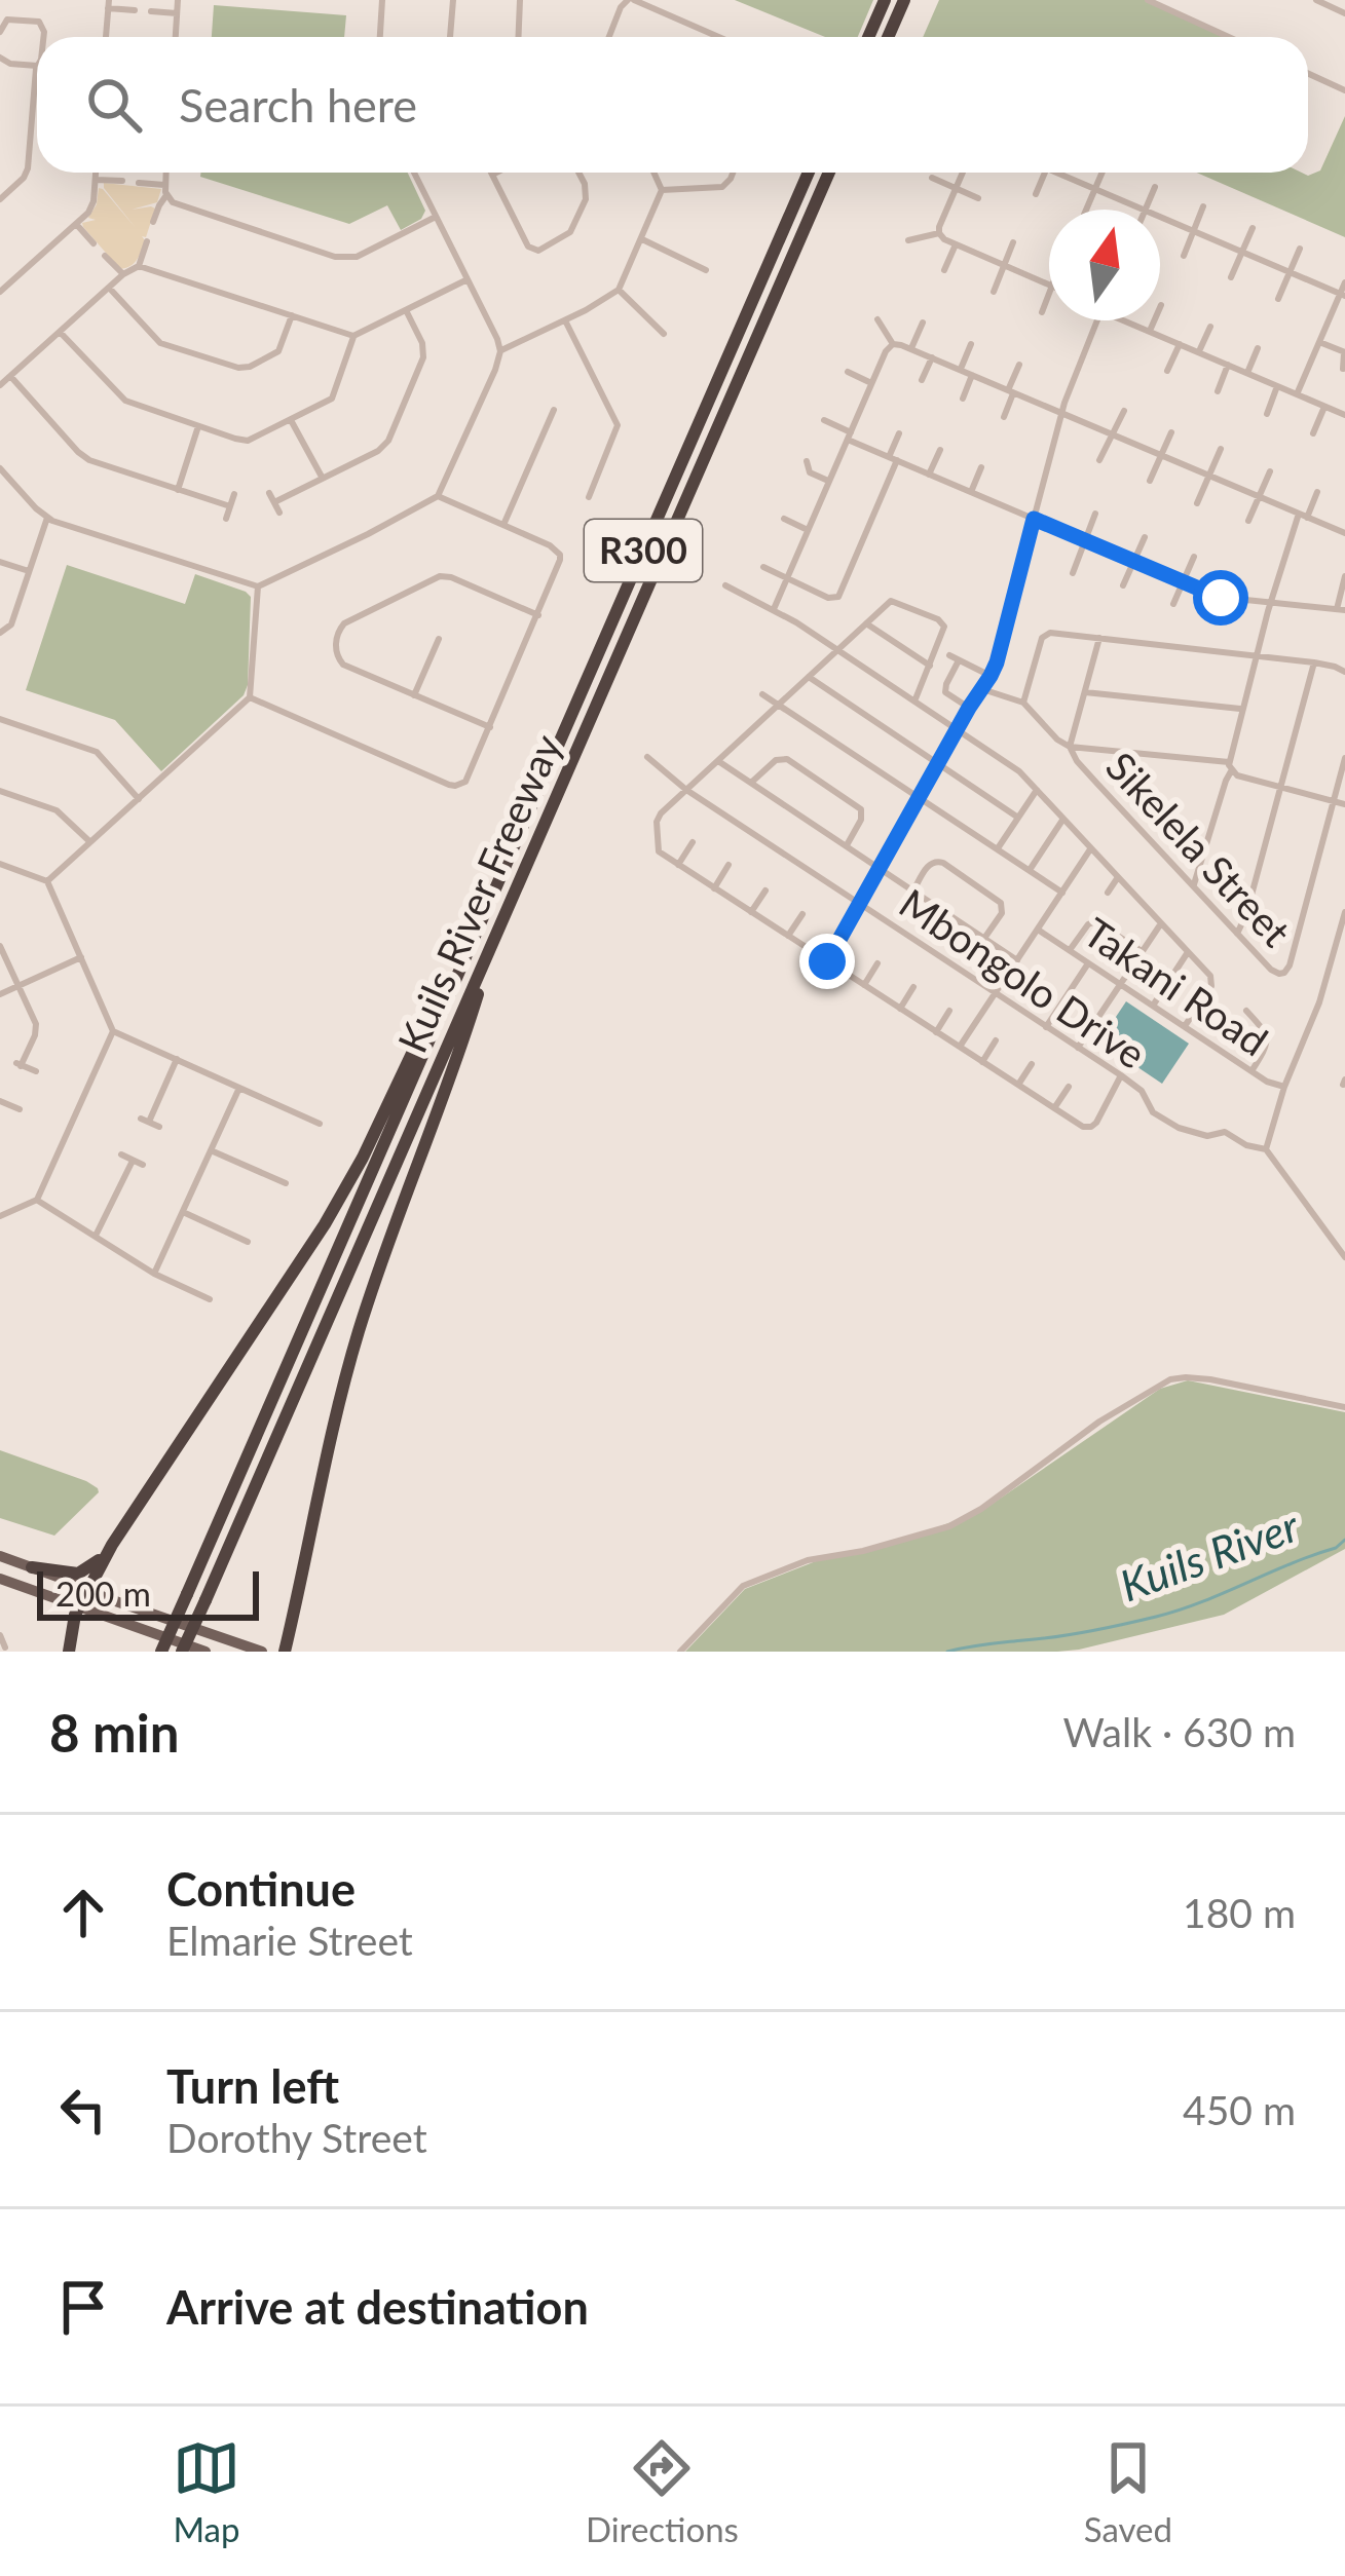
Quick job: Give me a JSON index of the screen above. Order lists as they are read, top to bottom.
{
  "streets": {
    "highway": ["R300", "Kuils River Freeway"],
    "street": ["Sikelela Street", "Mbongolo Drive", "Takani Road"]
  },
  "water": ["Kuils River"],
  "scale_bar": "200 m",
  "north": "top",
  "page": {
    "search": "Search here",
    "scale": "200 m",
    "heading": ["8 min", "Walk · 630 m"],
    "list": [
      ["Continue", "Elmarie Street", "180 m"],
      ["Turn left", "Dorothy Street", "450 m"],
      "Arrive at destination"
    ],
    "nav": ["Map", "Directions", "Saved"]
  }
}
